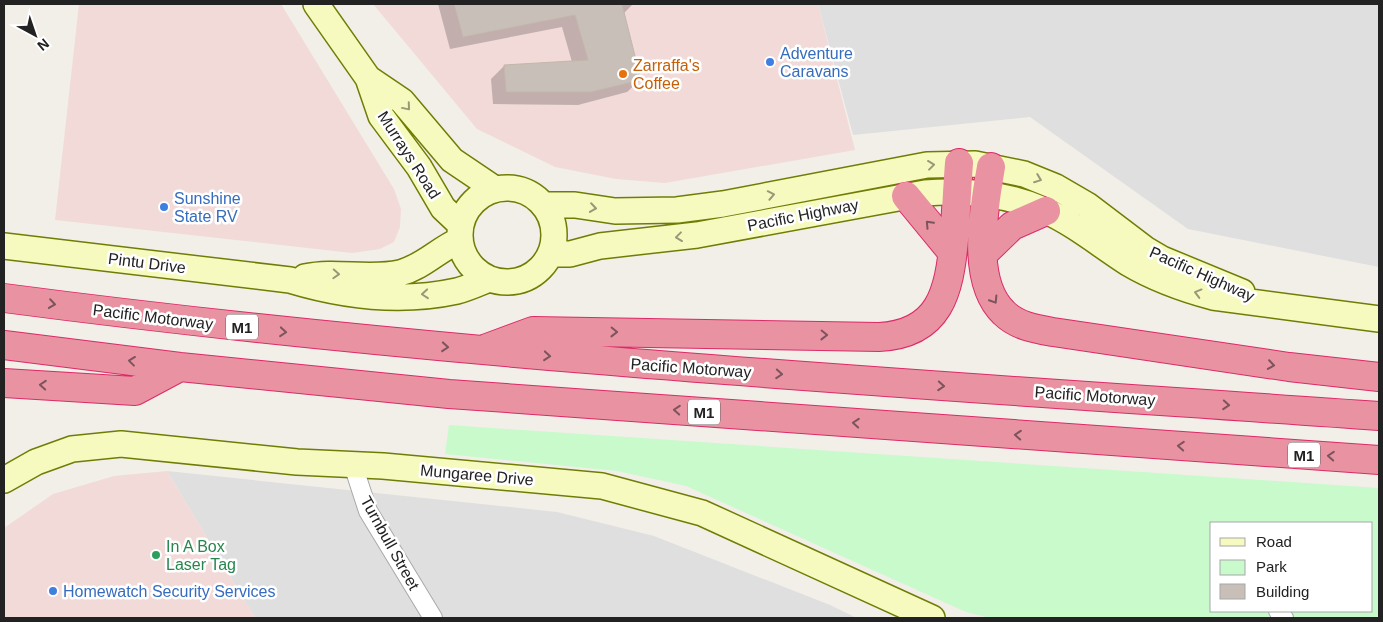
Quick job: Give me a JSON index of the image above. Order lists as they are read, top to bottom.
{
  "streets": {
    "highway": ["Pacific Motorway", "M1"],
    "street": [
      "Murrays Road",
      "Pacific Highway",
      "Pintu Drive",
      "Mungaree Drive",
      "Turnbull Street"
    ]
  },
  "crossings": [
    ["Murrays Road", "Pacific Highway"],
    ["Murrays Road", "Pintu Drive"],
    ["Pacific Highway", "Pintu Drive"],
    ["Mungaree Drive", "Turnbull Street"]
  ],
  "places": [
    "Adventure Caravans",
    "Zarraffa's Coffee",
    "Sunshine State RV",
    "In A Box Laser Tag",
    "Homewatch Security Services"
  ],
  "legend": ["Road", "Park", "Building"],
  "north": "bottom right"
}
